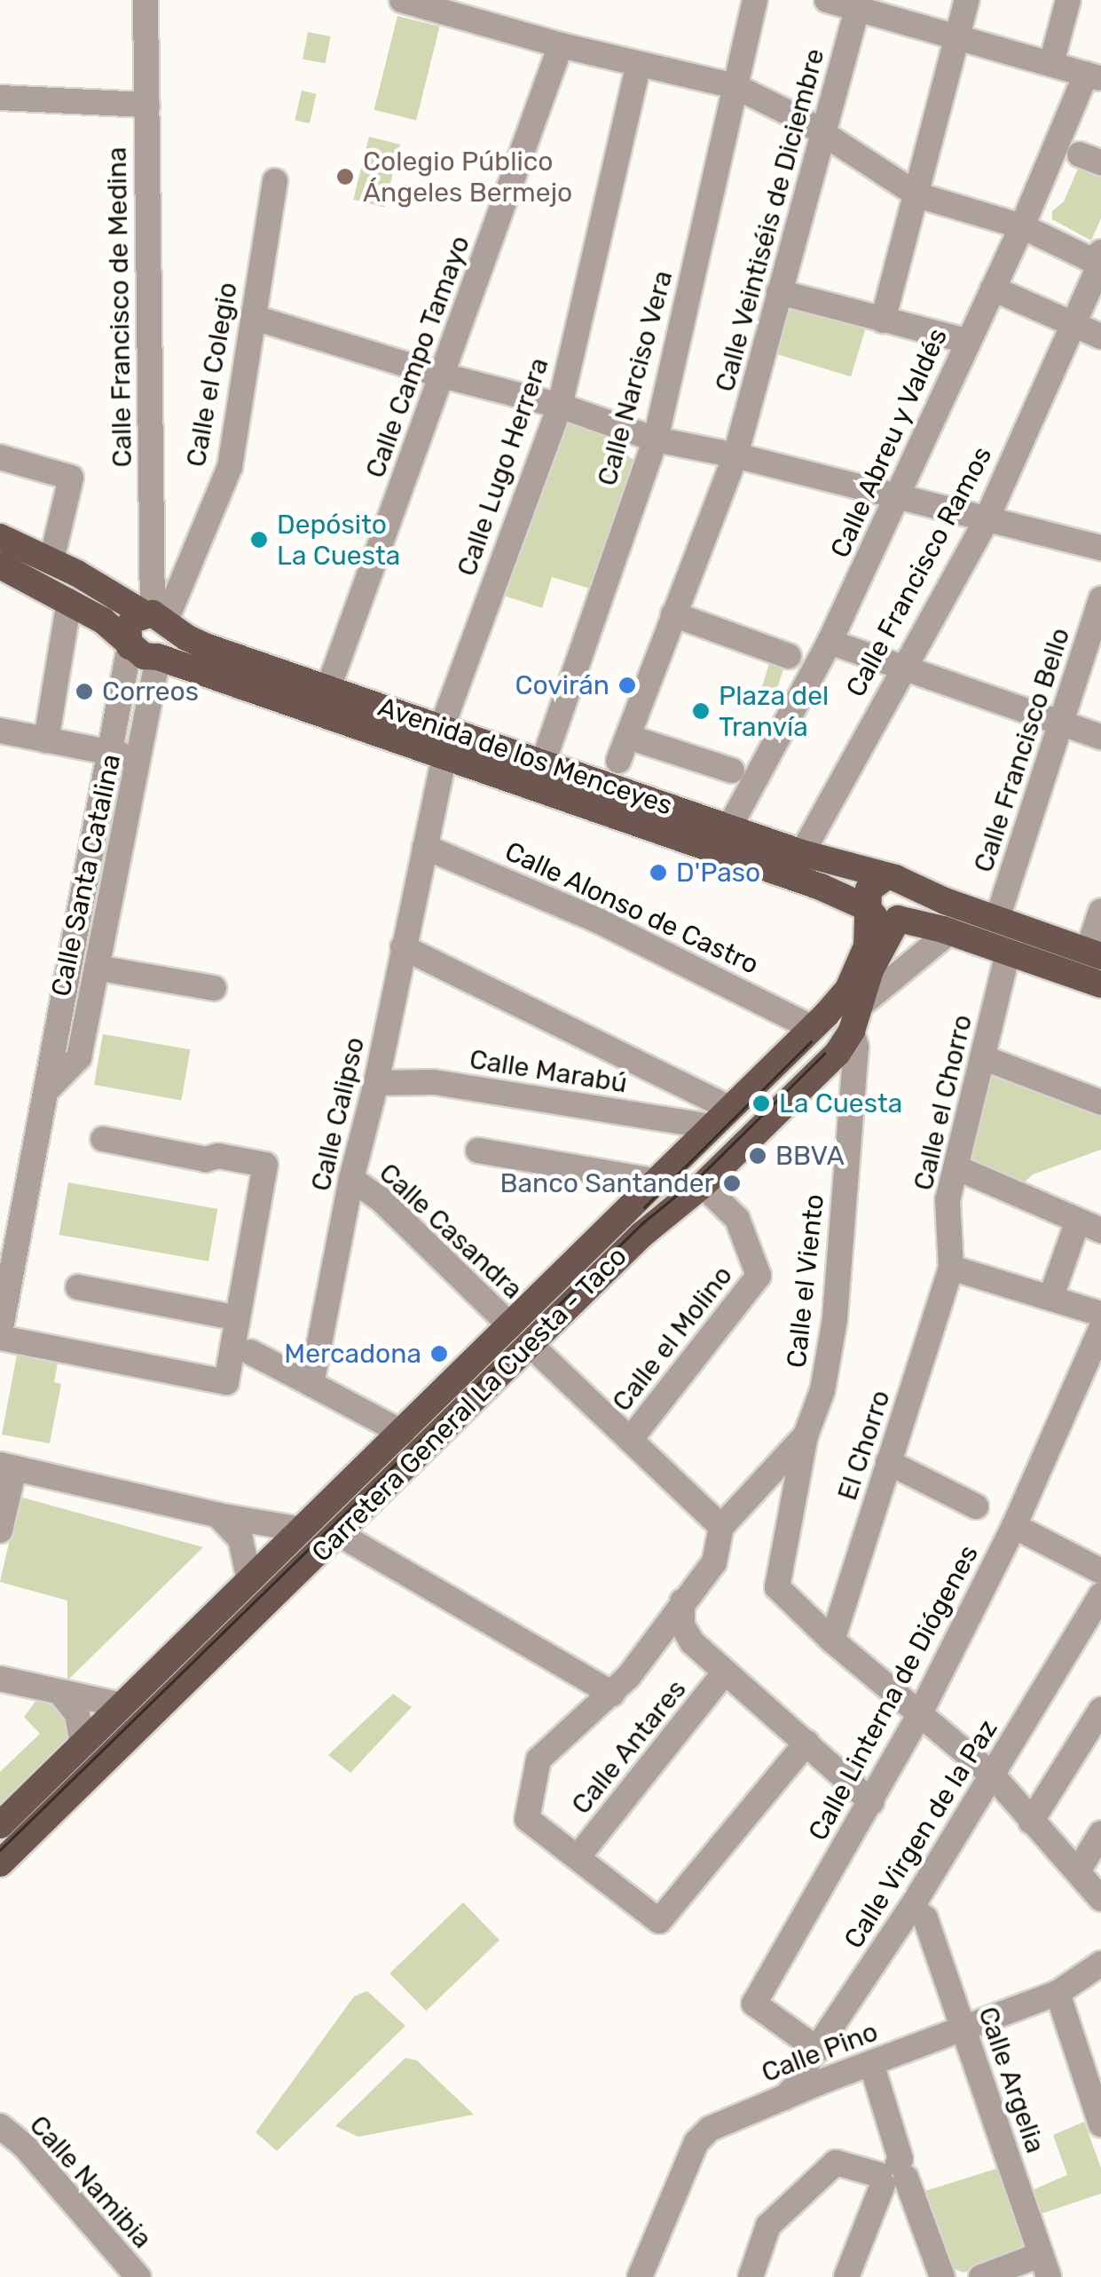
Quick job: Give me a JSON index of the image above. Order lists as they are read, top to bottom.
{
  "streets": {
    "main road": ["Avenida de los Menceyes", "Carretera General La Cuesta - Taco"],
    "street": [
      "Calle Veintiséis de Diciembre",
      "Calle Francisco de Medina",
      "Calle Campo Tamayo",
      "Calle el Colegio",
      "Calle Narciso Vera",
      "Calle Abreu y Valdés",
      "Calle Lugo Herrera",
      "Calle Francisco Ramos",
      "Calle Francisco Bello",
      "Calle Santa Catalina",
      "Calle Alonso de Castro",
      "Calle Marabú",
      "Calle el Chorro",
      "Calle Calipso",
      "Calle Casandra",
      "Calle el Viento",
      "Calle el Molino",
      "El Chorro",
      "Calle Linterna de Diógenes",
      "Calle Antares",
      "Calle Virgen de la Paz",
      "Calle Pino",
      "Calle Argelia",
      "Calle Namibia"
    ]
  },
  "crossings": [
    ["Calle Francisco de Medina", "Calle el Colegio"],
    ["Calle Francisco de Medina", "Avenida de los Menceyes"],
    ["Calle Francisco de Medina", "Calle Santa Catalina"],
    ["Calle Campo Tamayo", "Avenida de los Menceyes"],
    ["Calle el Colegio", "Avenida de los Menceyes"],
    ["Calle el Colegio", "Calle Santa Catalina"],
    ["Calle Narciso Vera", "Avenida de los Menceyes"],
    ["Calle Abreu y Valdés", "Avenida de los Menceyes"],
    ["Calle Lugo Herrera", "Avenida de los Menceyes"],
    ["Calle Francisco Ramos", "Avenida de los Menceyes"],
    ["Calle Francisco Bello", "Avenida de los Menceyes"],
    ["Avenida de los Menceyes", "Calle Santa Catalina"],
    ["Avenida de los Menceyes", "Calle Calipso"],
    ["Avenida de los Menceyes", "Carretera General La Cuesta - Taco"],
    ["Calle Alonso de Castro", "Calle Calipso"],
    ["Calle Alonso de Castro", "Carretera General La Cuesta - Taco"],
    ["Calle Marabú", "Calle Calipso"],
    ["Calle Marabú", "Carretera General La Cuesta - Taco"],
    ["Calle el Chorro", "El Chorro"],
    ["Calle Calipso", "Calle Casandra"],
    ["Calle Casandra", "Carretera General La Cuesta - Taco"],
    ["Calle el Viento", "Carretera General La Cuesta - Taco"],
    ["Calle el Viento", "El Chorro"],
    ["Calle el Molino", "Carretera General La Cuesta - Taco"],
    ["Calle Linterna de Diógenes", "Calle Virgen de la Paz"],
    ["Calle Virgen de la Paz", "Calle Pino"],
    ["Calle Virgen de la Paz", "Calle Argelia"],
    ["Calle Pino", "Calle Argelia"]
  ],
  "places": [
    "Colegio Público Ángeles Bermejo",
    "Depósito La Cuesta",
    "Covirán",
    "Correos",
    "Plaza del Tranvía",
    "D'Paso",
    "La Cuesta",
    "BBVA",
    "Banco Santander",
    "Mercadona"
  ]
}
